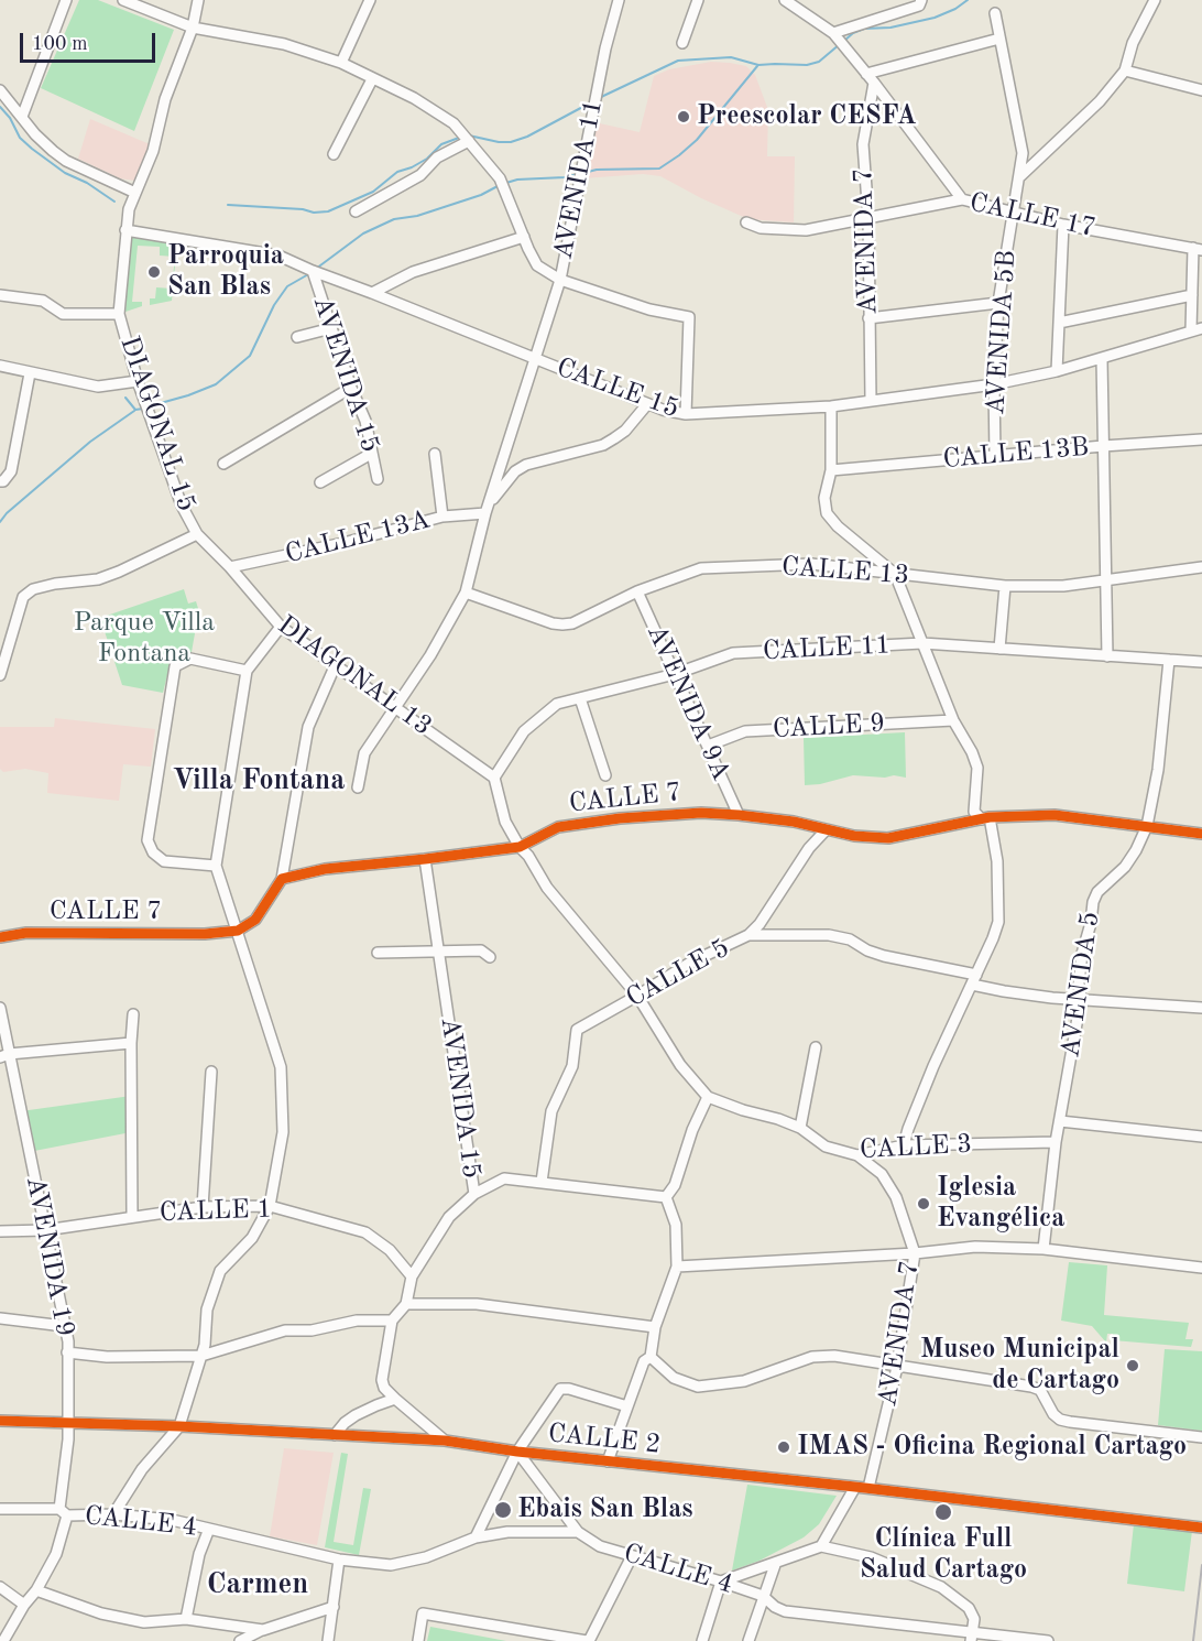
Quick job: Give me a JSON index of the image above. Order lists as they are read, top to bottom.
{
  "streets": {
    "street": [
      "AVENIDA 11",
      "CALLE 17",
      "AVENIDA 7",
      "AVENIDA 5B",
      "AVENIDA 15",
      "CALLE 15",
      "DIAGONAL 15",
      "CALLE 13B",
      "CALLE 13A",
      "CALLE 13",
      "CALLE 11",
      "DIAGONAL 13",
      "AVENIDA 9A",
      "CALLE 9",
      "CALLE 7",
      "CALLE 5",
      "AVENIDA 5",
      "CALLE 3",
      "CALLE 1",
      "AVENIDA 19",
      "CALLE 2",
      "CALLE 4"
    ]
  },
  "crossings": [
    ["AVENIDA 11", "CALLE 15"],
    ["AVENIDA 11", "CALLE 13A"],
    ["AVENIDA 11", "CALLE 13"],
    ["AVENIDA 11", "DIAGONAL 13"],
    ["CALLE 17", "AVENIDA 7"],
    ["CALLE 17", "AVENIDA 5B"],
    ["AVENIDA 7", "CALLE 15"],
    ["AVENIDA 7", "CALLE 3"],
    ["AVENIDA 7", "CALLE 2"],
    ["AVENIDA 5B", "CALLE 15"],
    ["AVENIDA 5B", "CALLE 13B"],
    ["AVENIDA 15", "CALLE 15"],
    ["AVENIDA 15", "CALLE 7"],
    ["AVENIDA 15", "CALLE 1"],
    ["DIAGONAL 15", "DIAGONAL 13"],
    ["CALLE 13A", "DIAGONAL 13"],
    ["CALLE 13", "AVENIDA 9A"],
    ["CALLE 11", "DIAGONAL 13"],
    ["CALLE 11", "AVENIDA 9A"],
    ["CALLE 11", "AVENIDA 5"],
    ["AVENIDA 9A", "CALLE 9"],
    ["AVENIDA 9A", "CALLE 7"],
    ["CALLE 7", "AVENIDA 5"],
    ["CALLE 5", "AVENIDA 5"],
    ["AVENIDA 5", "CALLE 3"],
    ["CALLE 1", "AVENIDA 19"],
    ["AVENIDA 19", "CALLE 2"],
    ["AVENIDA 19", "CALLE 4"]
  ],
  "districts": ["Villa Fontana", "Carmen"],
  "parks": ["Parque Villa Fontana"],
  "places": [
    "Preescolar CESFA",
    "Parroquia San Blas",
    "Iglesia Evangélica",
    "Museo Municipal de Cartago",
    "IMAS - Oficina Regional Cartago",
    "Ebais San Blas",
    "Clínica Full Salud Cartago"
  ],
  "scale_bar": "100 m"
}
